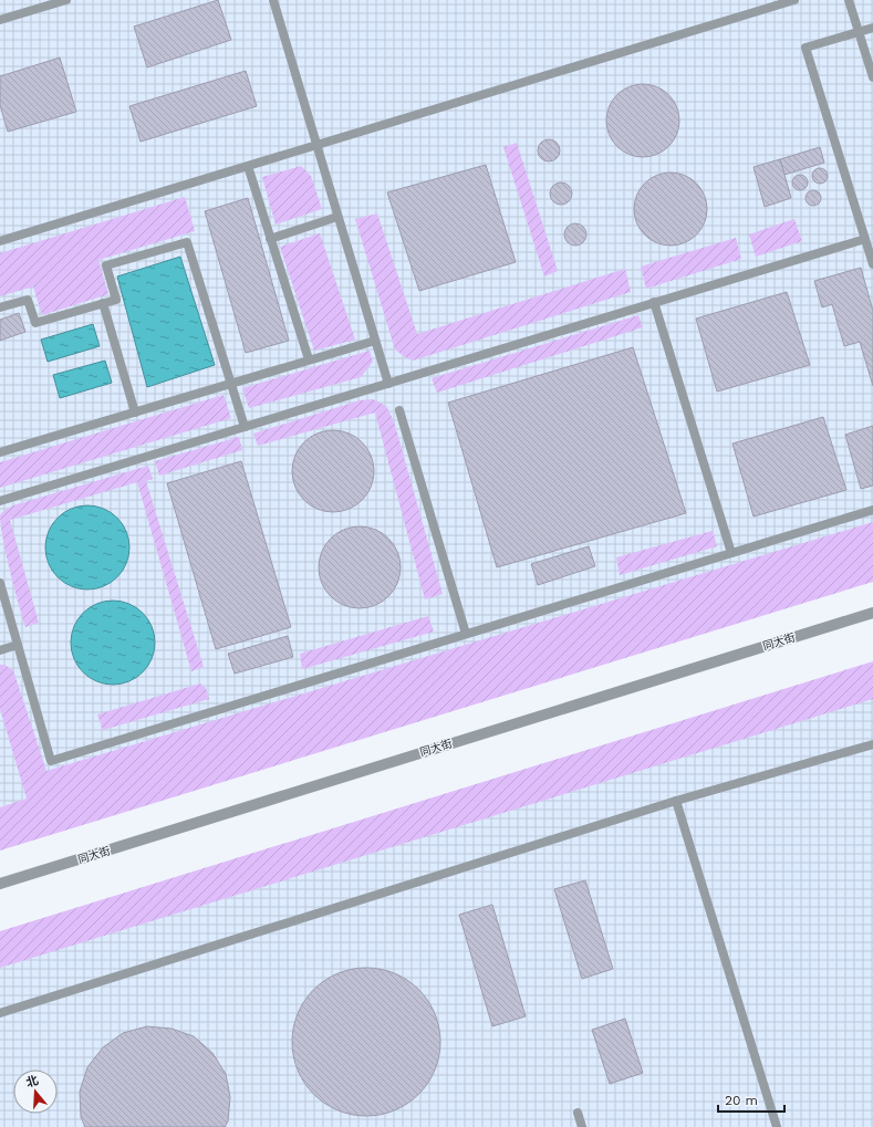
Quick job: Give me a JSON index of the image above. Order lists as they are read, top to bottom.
{
  "streets": {
    "street": ["同大街"]
  },
  "scale_bar": "20 m",
  "north": "top"
}
